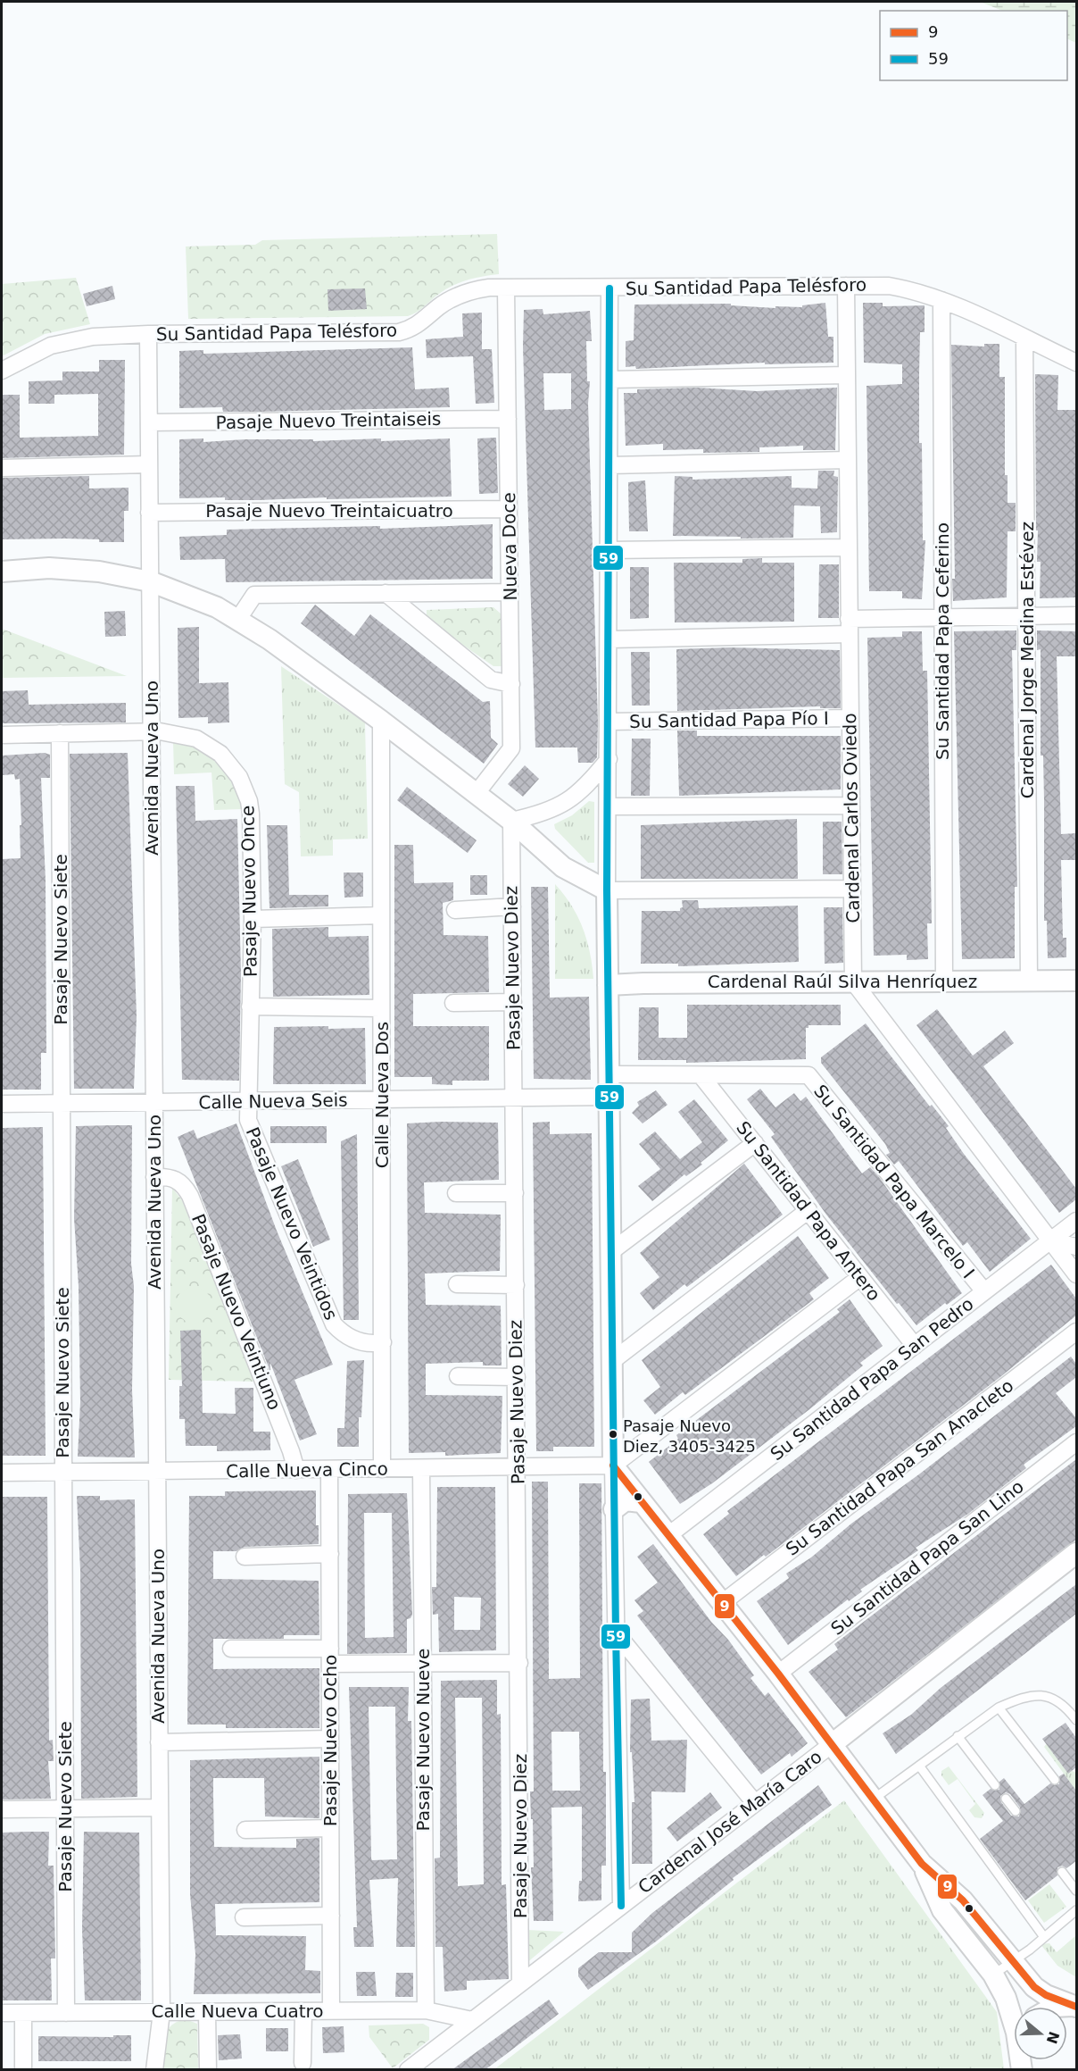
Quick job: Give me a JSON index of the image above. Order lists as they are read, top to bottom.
{
  "streets": {
    "street": [
      "Su Santidad Papa Telésforo",
      "Pasaje Nuevo Treintaiseis",
      "Pasaje Nuevo Treintaicuatro",
      "Nueva Doce",
      "Su Santidad Papa Ceferino",
      "Cardenal Jorge Medina Estévez",
      "Su Santidad Papa Pío I",
      "Avenida Nueva Uno",
      "Cardenal Carlos Oviedo",
      "Pasaje Nuevo Once",
      "Pasaje Nuevo Siete",
      "Pasaje Nuevo Diez",
      "Cardenal Raúl Silva Henríquez",
      "Calle Nueva Dos",
      "Calle Nueva Seis",
      "Su Santidad Papa Marcelo I",
      "Su Santidad Papa Antero",
      "Pasaje Nuevo Veintidos",
      "Pasaje Nuevo Veintiuno",
      "Su Santidad Papa San Pedro",
      "Su Santidad Papa San Anacleto",
      "Calle Nueva Cinco",
      "Su Santidad Papa San Lino",
      "Pasaje Nuevo Nueve",
      "Pasaje Nuevo Ocho",
      "Cardenal José María Caro",
      "Calle Nueva Cuatro"
    ]
  },
  "crossings": [
    ["Su Santidad Papa Telésforo", "Nueva Doce"],
    ["Su Santidad Papa Telésforo", "Su Santidad Papa Ceferino"],
    ["Su Santidad Papa Telésforo", "Cardenal Jorge Medina Estévez"],
    ["Su Santidad Papa Telésforo", "Avenida Nueva Uno"],
    ["Su Santidad Papa Telésforo", "Cardenal Carlos Oviedo"],
    ["Pasaje Nuevo Treintaiseis", "Nueva Doce"],
    ["Pasaje Nuevo Treintaiseis", "Avenida Nueva Uno"],
    ["Pasaje Nuevo Treintaicuatro", "Nueva Doce"],
    ["Pasaje Nuevo Treintaicuatro", "Avenida Nueva Uno"],
    ["Su Santidad Papa Ceferino", "Cardenal Raúl Silva Henríquez"],
    ["Cardenal Jorge Medina Estévez", "Cardenal Raúl Silva Henríquez"],
    ["Su Santidad Papa Pío I", "Cardenal Carlos Oviedo"],
    ["Avenida Nueva Uno", "Pasaje Nuevo Once"],
    ["Avenida Nueva Uno", "Calle Nueva Seis"],
    ["Avenida Nueva Uno", "Pasaje Nuevo Veintiuno"],
    ["Avenida Nueva Uno", "Calle Nueva Cinco"],
    ["Avenida Nueva Uno", "Calle Nueva Cuatro"],
    ["Cardenal Carlos Oviedo", "Cardenal Raúl Silva Henríquez"],
    ["Pasaje Nuevo Once", "Pasaje Nuevo Siete"],
    ["Pasaje Nuevo Once", "Calle Nueva Seis"],
    ["Pasaje Nuevo Once", "Pasaje Nuevo Veintidos"],
    ["Pasaje Nuevo Siete", "Calle Nueva Seis"],
    ["Pasaje Nuevo Siete", "Calle Nueva Cinco"],
    ["Pasaje Nuevo Siete", "Calle Nueva Cuatro"],
    ["Pasaje Nuevo Diez", "Calle Nueva Seis"],
    ["Pasaje Nuevo Diez", "Calle Nueva Cinco"],
    ["Pasaje Nuevo Diez", "Cardenal José María Caro"],
    ["Calle Nueva Dos", "Calle Nueva Seis"],
    ["Calle Nueva Dos", "Pasaje Nuevo Veintidos"],
    ["Calle Nueva Dos", "Calle Nueva Cinco"],
    ["Calle Nueva Seis", "Pasaje Nuevo Veintidos"],
    ["Su Santidad Papa Marcelo I", "Su Santidad Papa Antero"],
    ["Su Santidad Papa Marcelo I", "Su Santidad Papa San Pedro"],
    ["Su Santidad Papa Antero", "Su Santidad Papa San Pedro"],
    ["Pasaje Nuevo Veintiuno", "Calle Nueva Cinco"],
    ["Calle Nueva Cinco", "Pasaje Nuevo Nueve"],
    ["Calle Nueva Cinco", "Pasaje Nuevo Ocho"],
    ["Pasaje Nuevo Nueve", "Calle Nueva Cuatro"],
    ["Pasaje Nuevo Ocho", "Calle Nueva Cuatro"],
    ["Cardenal José María Caro", "Calle Nueva Cuatro"]
  ],
  "places": ["Pasaje Nuevo Diez, 3405-3425"],
  "lines": ["transit line 59", "transit line 9"],
  "legend": ["9", "59"],
  "north": "right"
}
